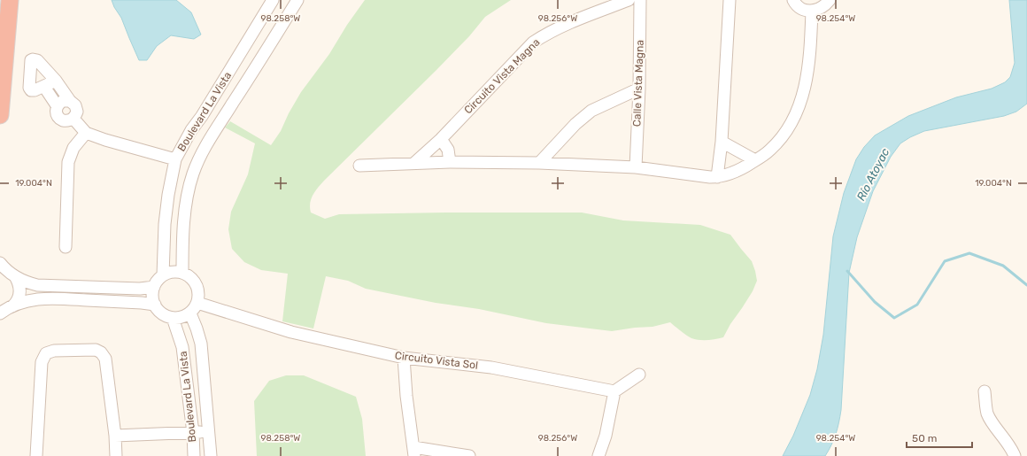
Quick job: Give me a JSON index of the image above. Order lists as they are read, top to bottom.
{
  "streets": {
    "street": [
      "Circuito Vista Magna",
      "Calle Vista Magna",
      "Boulevard La Vista",
      "Circuito Vista Sol"
    ]
  },
  "crossings": [
    ["Boulevard La Vista", "Circuito Vista Sol"]
  ],
  "water": ["Río Atoyac"],
  "scale_bar": "50 m",
  "coordinates": [
    "98.258°W",
    "98.256°W",
    "98.254°W",
    "19.004°N"
  ]
}
